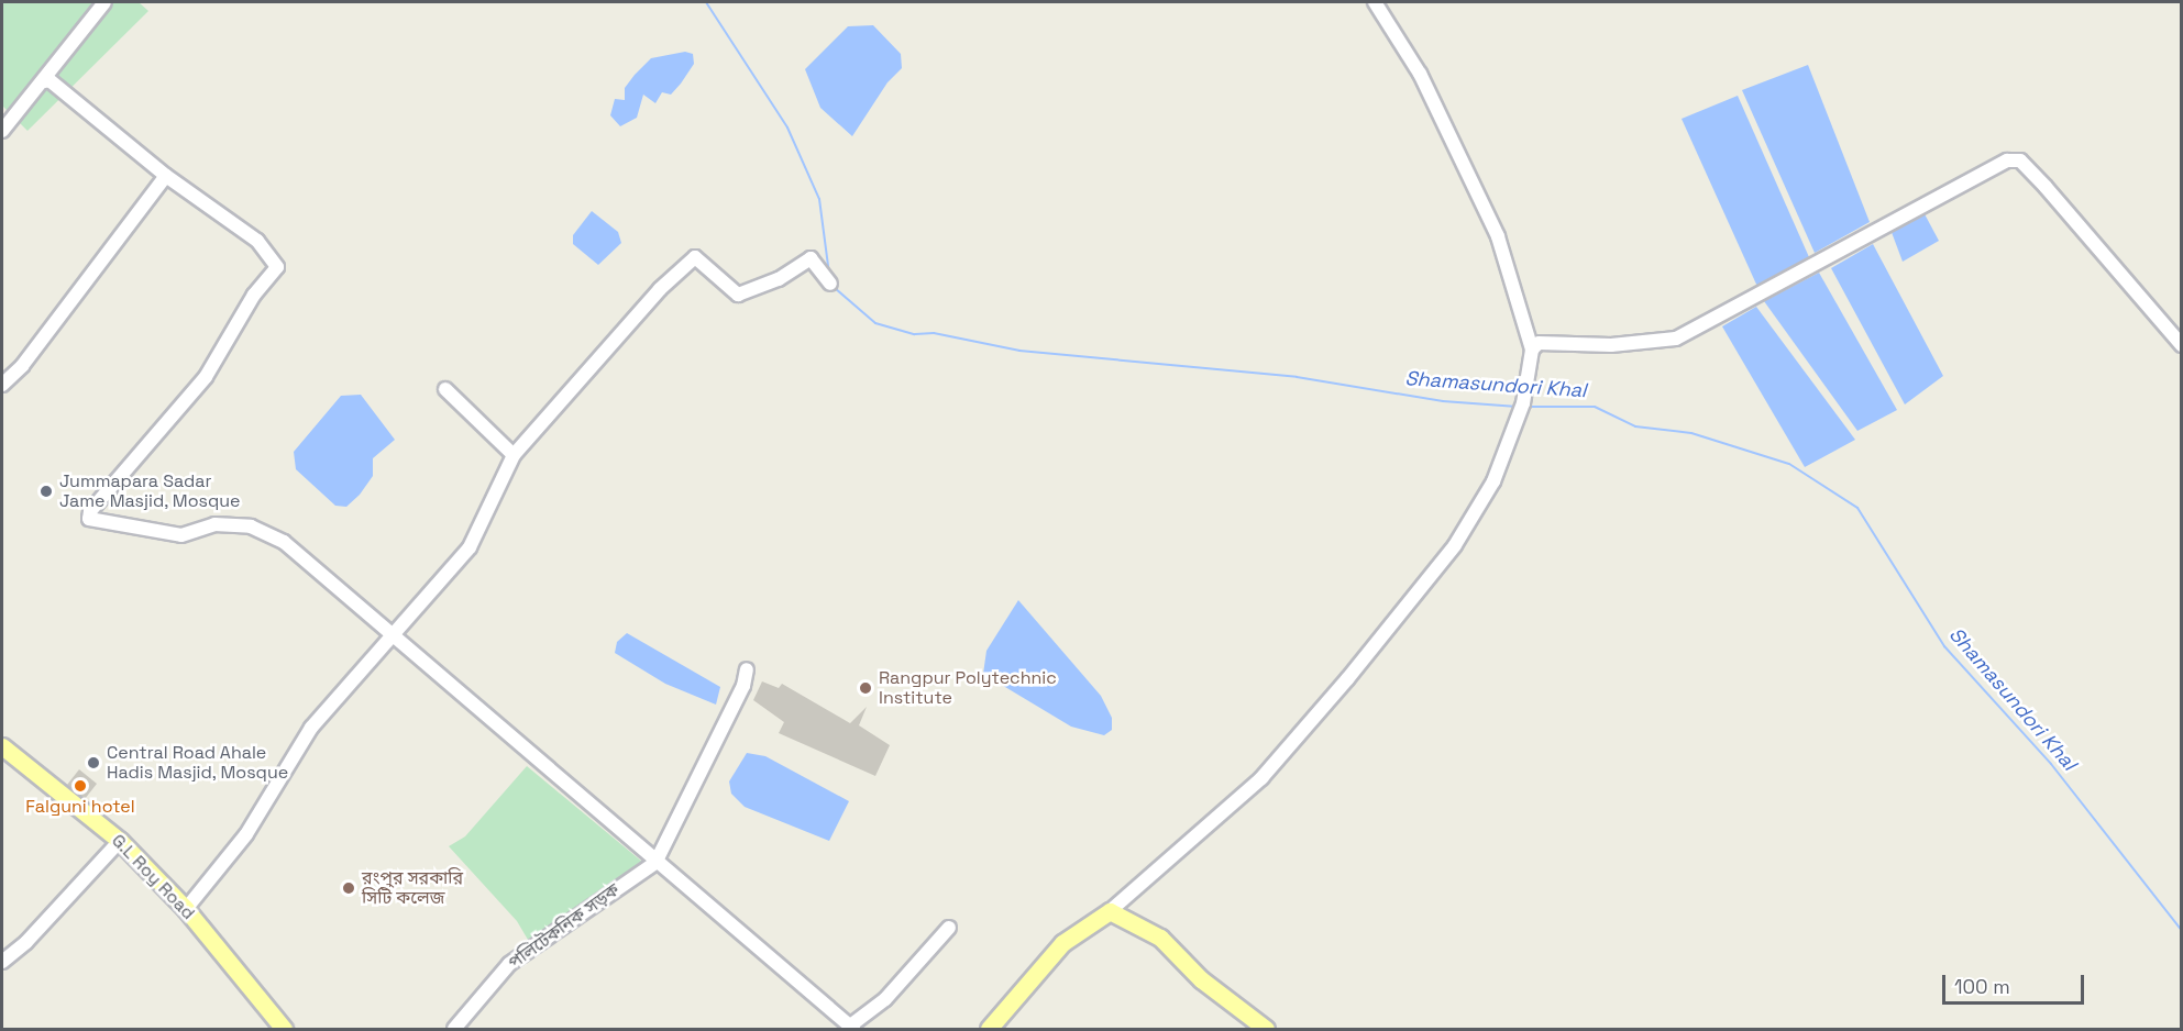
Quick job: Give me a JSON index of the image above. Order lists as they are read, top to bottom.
{
  "streets": {
    "main road": ["G.L Roy Road"],
    "street": ["পলিটেকনিক সড়ক"]
  },
  "water": ["Shamasundori Khal"],
  "places": [
    "Jummapara Sadar Jame Masjid, Mosque",
    "Rangpur Polytechnic Institute",
    "Central Road Ahale Hadis Masjid, Mosque",
    "Falguni hotel",
    "রংপুর সরকারি সিটি কলেজ"
  ],
  "scale_bar": "100 m"
}
